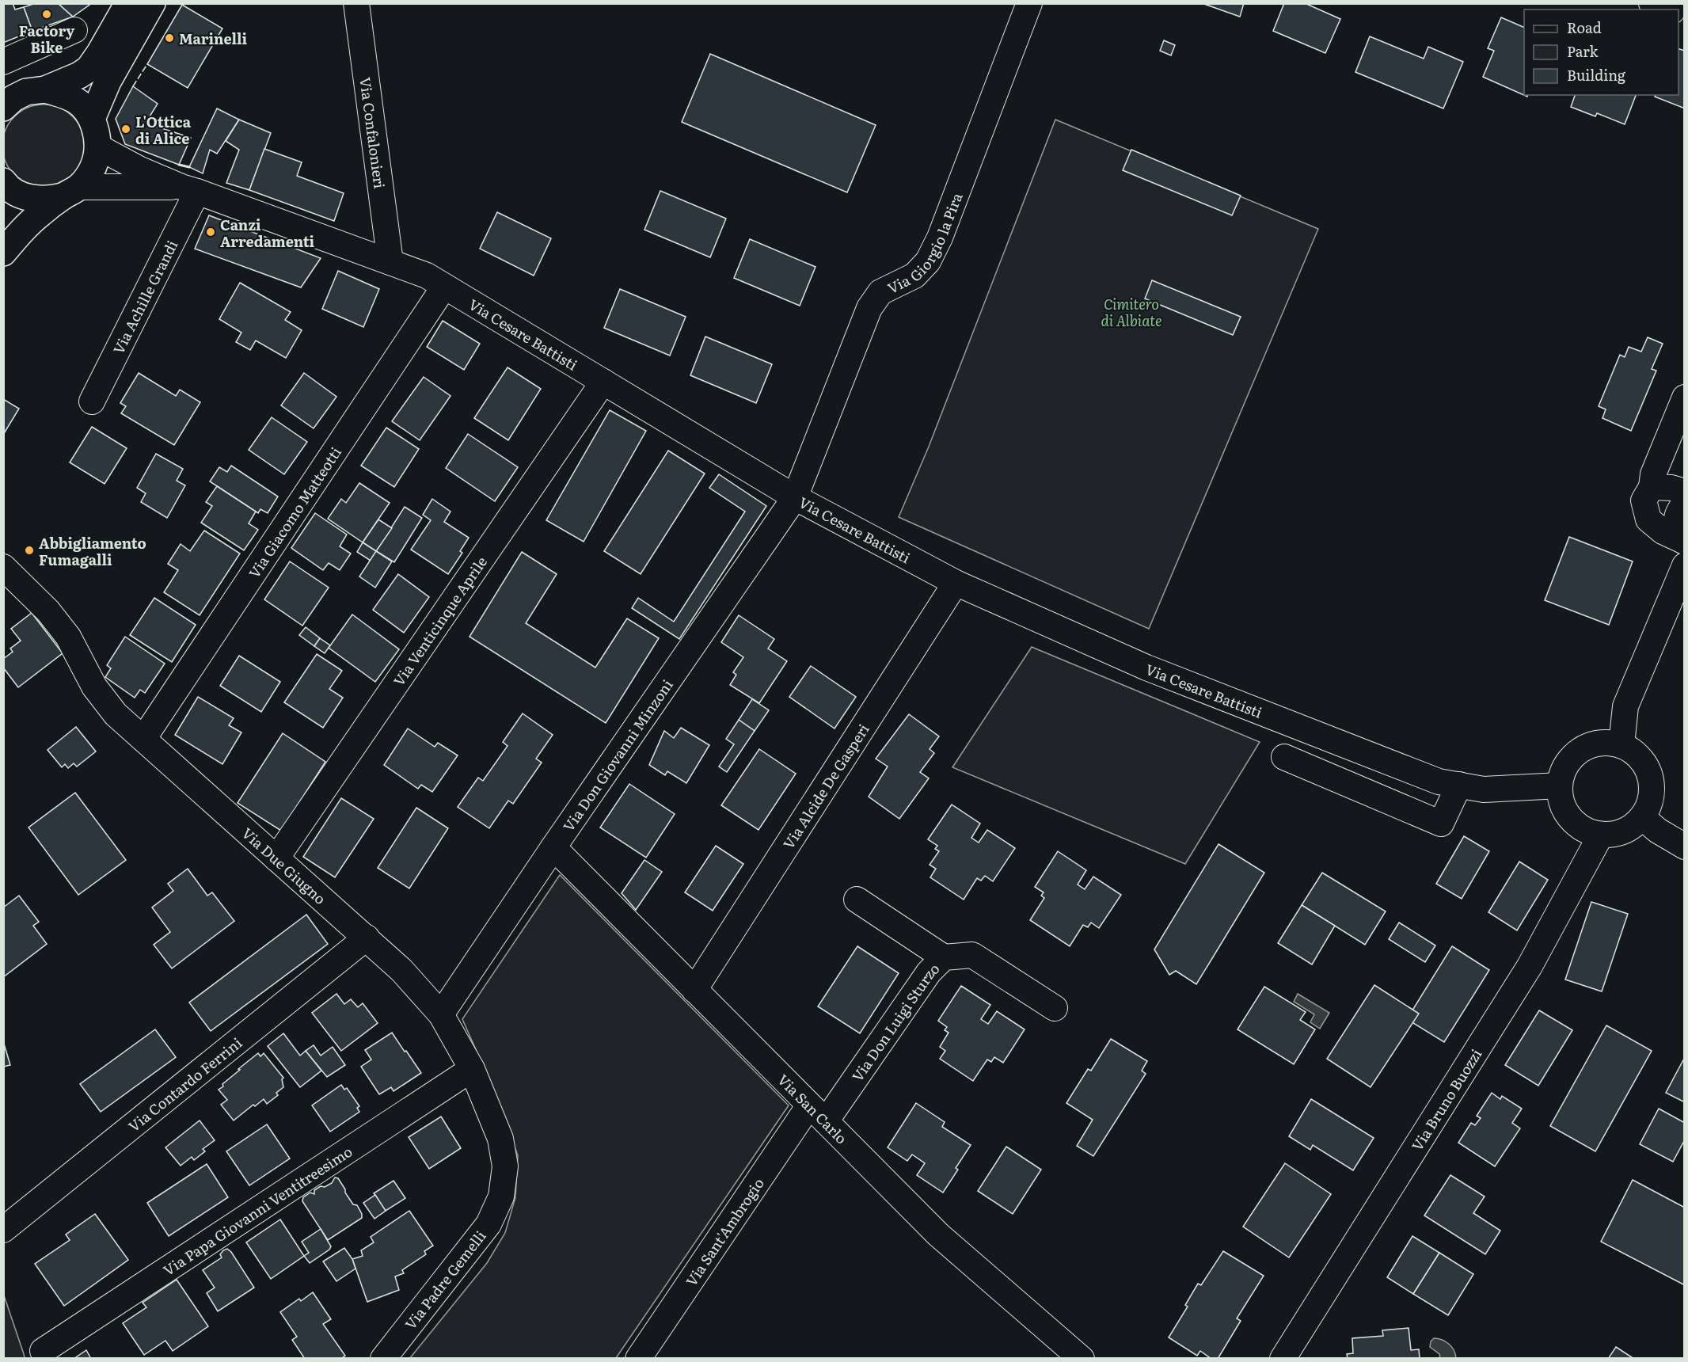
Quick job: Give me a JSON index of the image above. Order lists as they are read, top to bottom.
{
  "streets": {
    "street": [
      "Via Confalonieri",
      "Via Giorgio la Pira",
      "Via Achille Grandi",
      "Via Cesare Battisti",
      "Via Giacomo Matteotti",
      "Via Venticinque Aprile",
      "Via Don Giovanni Minzoni",
      "Via Alcide De Gasperi",
      "Via Due Giugno",
      "Via Don Luigi Sturzo",
      "Via Contardo Ferrini",
      "Via Bruno Buozzi",
      "Via San Carlo",
      "Via Papa Giovanni Ventitreesimo",
      "Via Sant'Ambrogio",
      "Via Padre Gemelli"
    ]
  },
  "crossings": [
    ["Via Confalonieri", "Via Cesare Battisti"],
    ["Via Giorgio la Pira", "Via Cesare Battisti"],
    ["Via Giorgio la Pira", "Via Don Giovanni Minzoni"],
    ["Via Achille Grandi", "Via Cesare Battisti"],
    ["Via Cesare Battisti", "Via Giacomo Matteotti"],
    ["Via Cesare Battisti", "Via Venticinque Aprile"],
    ["Via Cesare Battisti", "Via Don Giovanni Minzoni"],
    ["Via Cesare Battisti", "Via Alcide De Gasperi"],
    ["Via Cesare Battisti", "Via Bruno Buozzi"],
    ["Via Giacomo Matteotti", "Via Due Giugno"],
    ["Via Venticinque Aprile", "Via Due Giugno"],
    ["Via Don Giovanni Minzoni", "Via Due Giugno"],
    ["Via Don Giovanni Minzoni", "Via San Carlo"],
    ["Via Alcide De Gasperi", "Via San Carlo"],
    ["Via Due Giugno", "Via Contardo Ferrini"],
    ["Via Due Giugno", "Via Papa Giovanni Ventitreesimo"],
    ["Via Due Giugno", "Via Padre Gemelli"],
    ["Via Don Luigi Sturzo", "Via San Carlo"],
    ["Via Don Luigi Sturzo", "Via Sant'Ambrogio"],
    ["Via San Carlo", "Via Sant'Ambrogio"]
  ],
  "parks": ["Cimitero di Albiate"],
  "places": [
    "Factory Bike",
    "Marinelli",
    "L'Ottica di Alice",
    "Canzi Arredamenti",
    "Abbigliamento Fumagalli"
  ],
  "legend": ["Road", "Park", "Building"]
}
